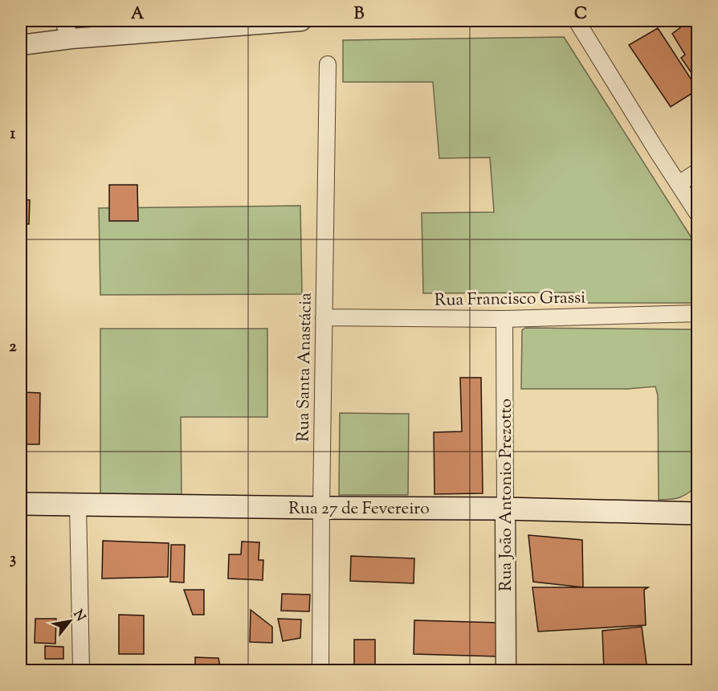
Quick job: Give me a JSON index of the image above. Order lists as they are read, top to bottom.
{
  "streets": {
    "main road": ["Rua 27 de Fevereiro"],
    "street": ["Rua Francisco Grassi", "Rua Santa Anastácia", "Rua João Antonio Prezotto"]
  },
  "crossings": [
    ["Rua Francisco Grassi", "Rua Santa Anastácia"],
    ["Rua Francisco Grassi", "Rua João Antonio Prezotto"],
    ["Rua Santa Anastácia", "Rua 27 de Fevereiro"],
    ["Rua João Antonio Prezotto", "Rua 27 de Fevereiro"]
  ],
  "north": "top right",
  "grid": {
    "columns": ["A", "B", "C"],
    "rows": ["1", "2", "3"]
  }
}
